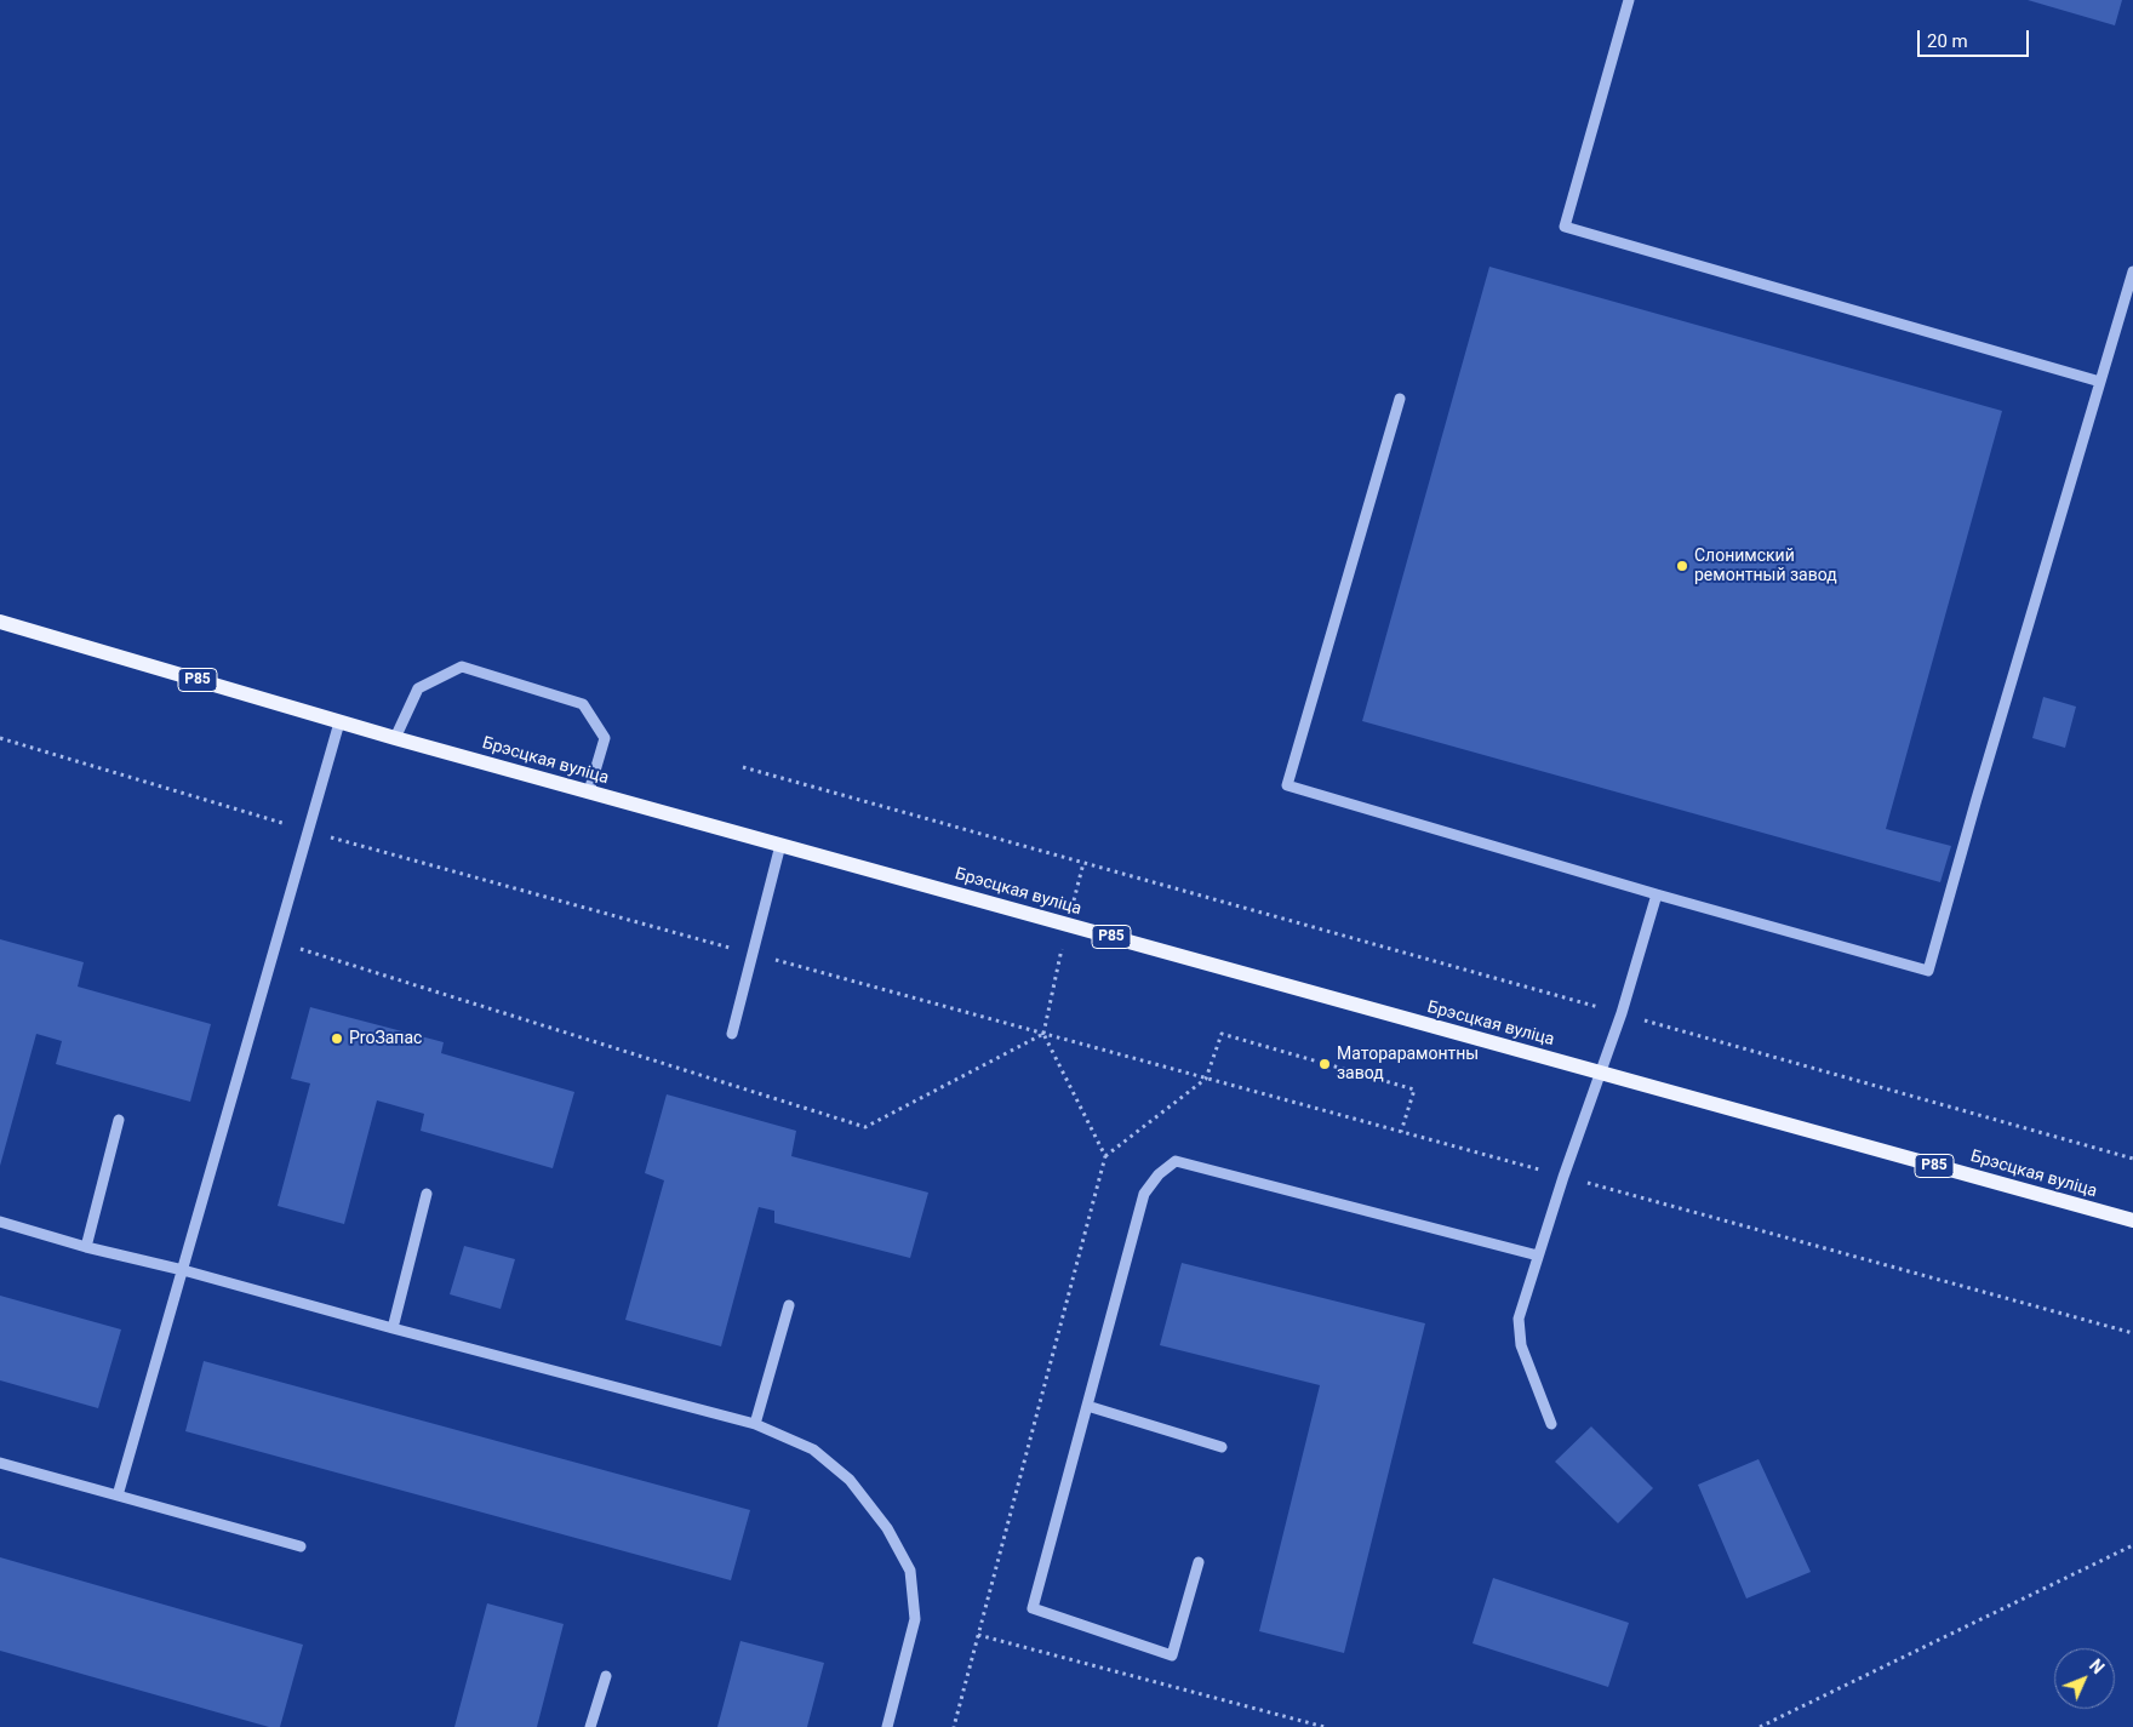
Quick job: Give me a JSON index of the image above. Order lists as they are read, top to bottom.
{
  "streets": {
    "main road": ["Р85", "Брэсцкая вуліца"]
  },
  "places": ["Слонимский ремонтный завод", "ProЗапас", "Маторарамонтны завод"],
  "scale_bar": "20 m",
  "north": "top right"
}
